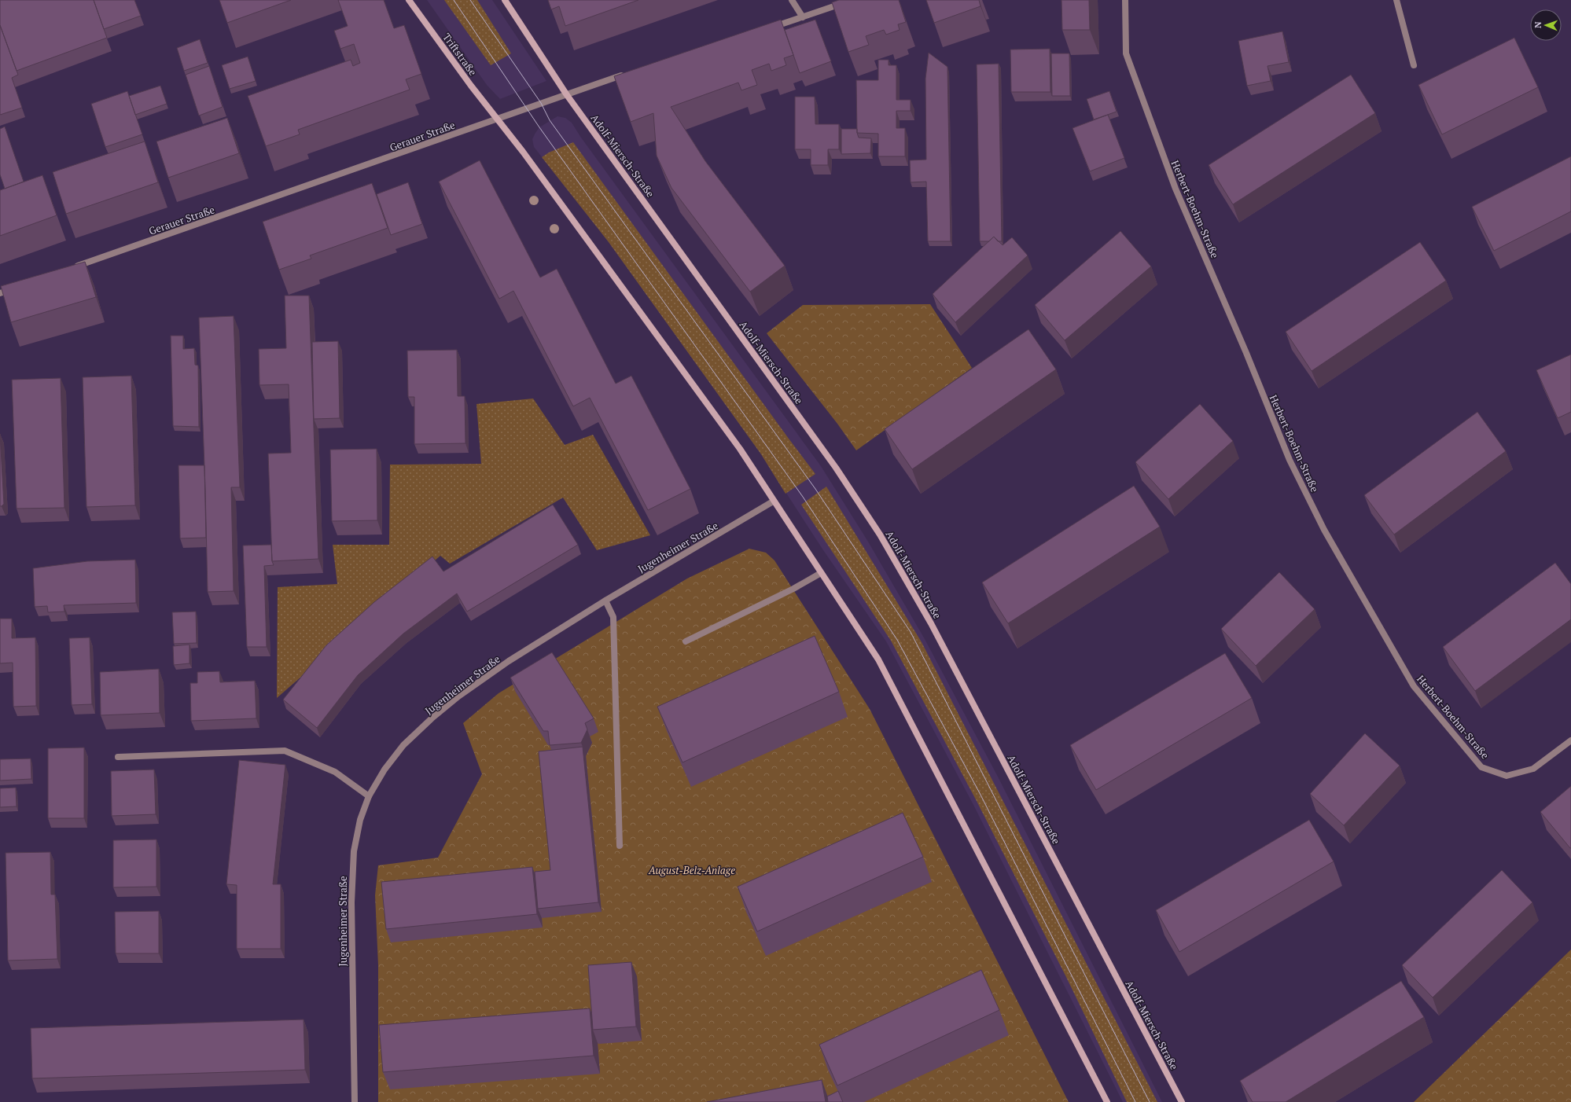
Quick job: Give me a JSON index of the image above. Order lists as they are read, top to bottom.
{
  "streets": {
    "main road": ["Triftstraße", "Adolf-Miersch-Straße"],
    "street": ["Gerauer Straße", "Herbert-Boehm-Straße", "Jugenheimer Straße"]
  },
  "crossings": [
    ["Triftstraße", "Gerauer Straße"],
    ["Gerauer Straße", "Adolf-Miersch-Straße"]
  ],
  "parks": ["August-Belz-Anlage"],
  "north": "left"
}
